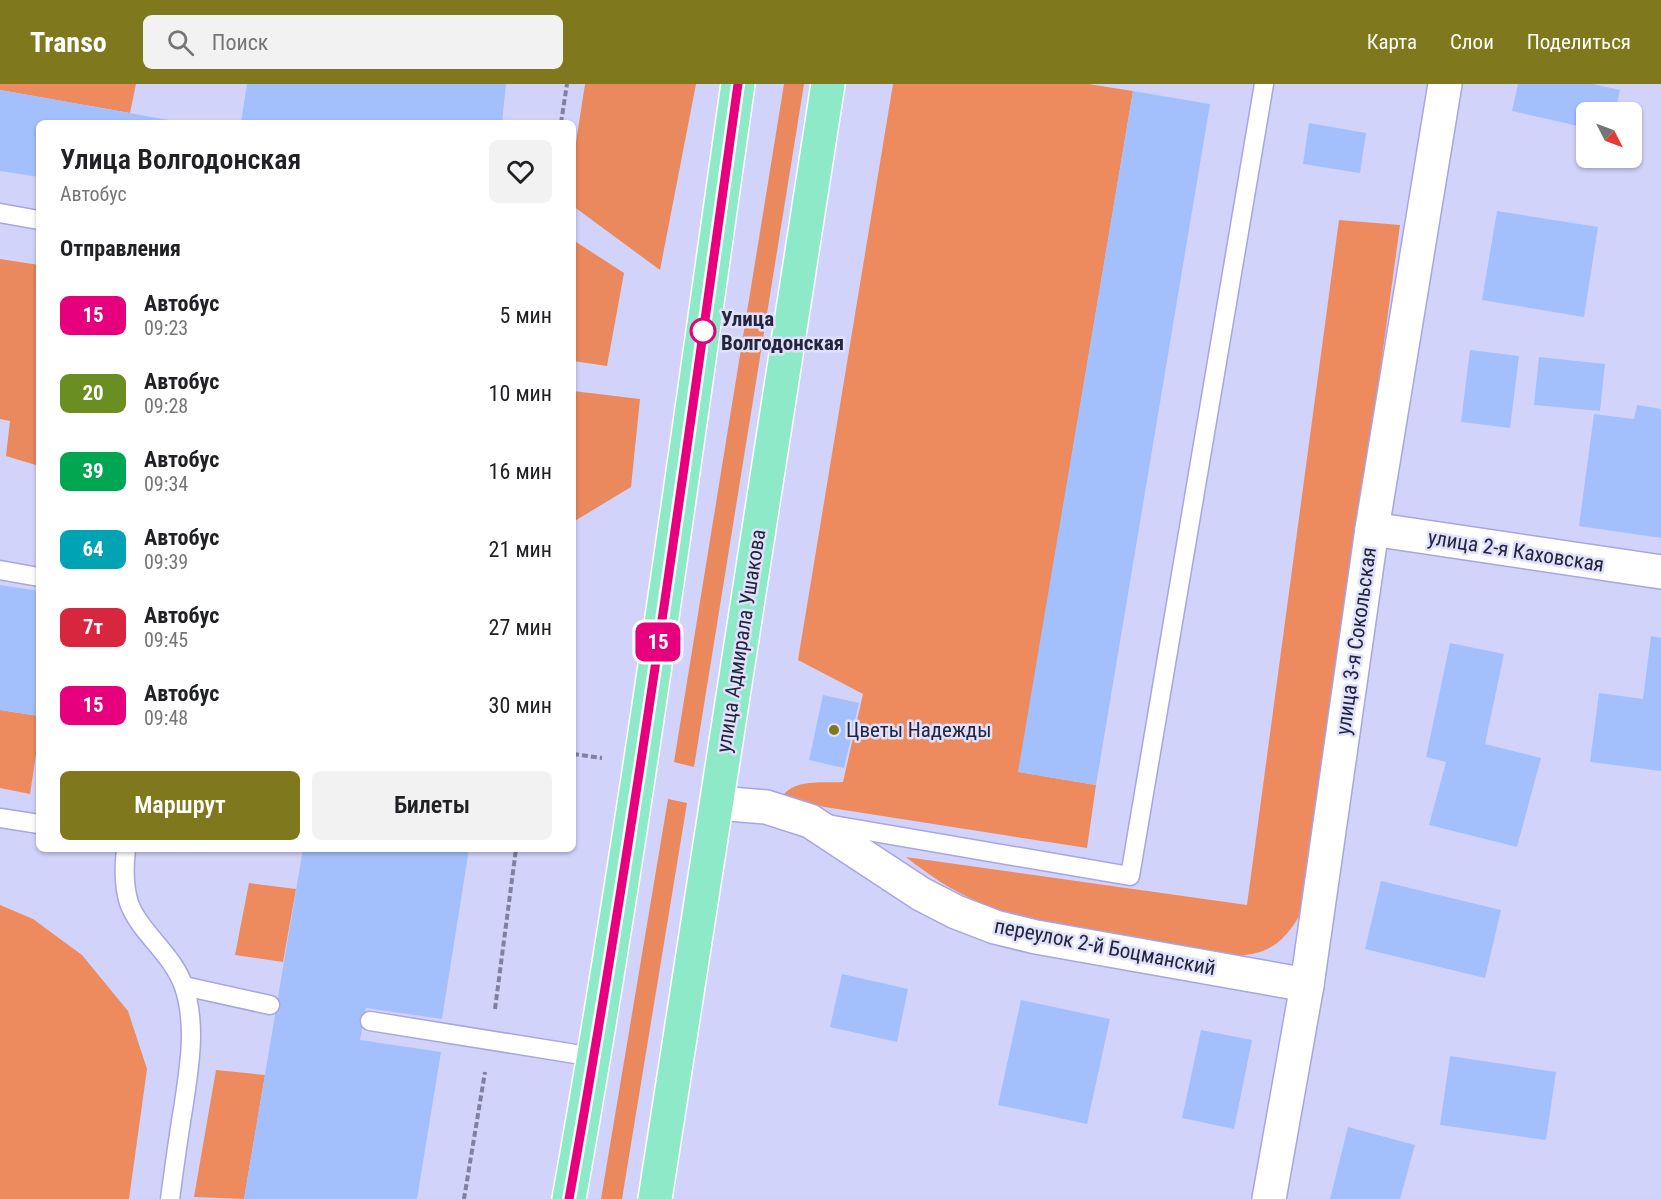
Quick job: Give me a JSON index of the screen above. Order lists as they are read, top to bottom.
{
  "streets": {
    "main road": ["улица Адмирала Ушакова"],
    "street": ["улица 2-я Каховская", "улица 3-я Сокольская", "переулок 2-й Боцманский"]
  },
  "crossings": [
    ["улица 2-я Каховская", "улица 3-я Сокольская"],
    ["улица Адмирала Ушакова", "переулок 2-й Боцманский"],
    ["улица 3-я Сокольская", "переулок 2-й Боцманский"]
  ],
  "places": ["Улица Волгодонская", "Цветы Надежды"],
  "lines": ["bus line 15"],
  "north": "bottom right",
  "page": {
    "header": "Transo",
    "search": "Поиск",
    "nav": ["Карта", "Слои", "Поделиться"],
    "on_map": "15",
    "heading": [
      ["Улица Волгодонская", "Автобус"],
      "Отправления"
    ],
    "list": [
      {
        "mark": "15",
        "name": "Автобус",
        "note": "09:23",
        "value": "5 мин"
      },
      {
        "mark": "20",
        "name": "Автобус",
        "note": "09:28",
        "value": "10 мин"
      },
      {
        "mark": "39",
        "name": "Автобус",
        "note": "09:34",
        "value": "16 мин"
      },
      {
        "mark": "64",
        "name": "Автобус",
        "note": "09:39",
        "value": "21 мин"
      },
      {
        "mark": "7т",
        "name": "Автобус",
        "note": "09:45",
        "value": "27 мин"
      },
      {
        "mark": "15",
        "name": "Автобус",
        "note": "09:48",
        "value": "30 мин"
      }
    ],
    "buttons": ["Маршрут", "Билеты"]
  }
}
